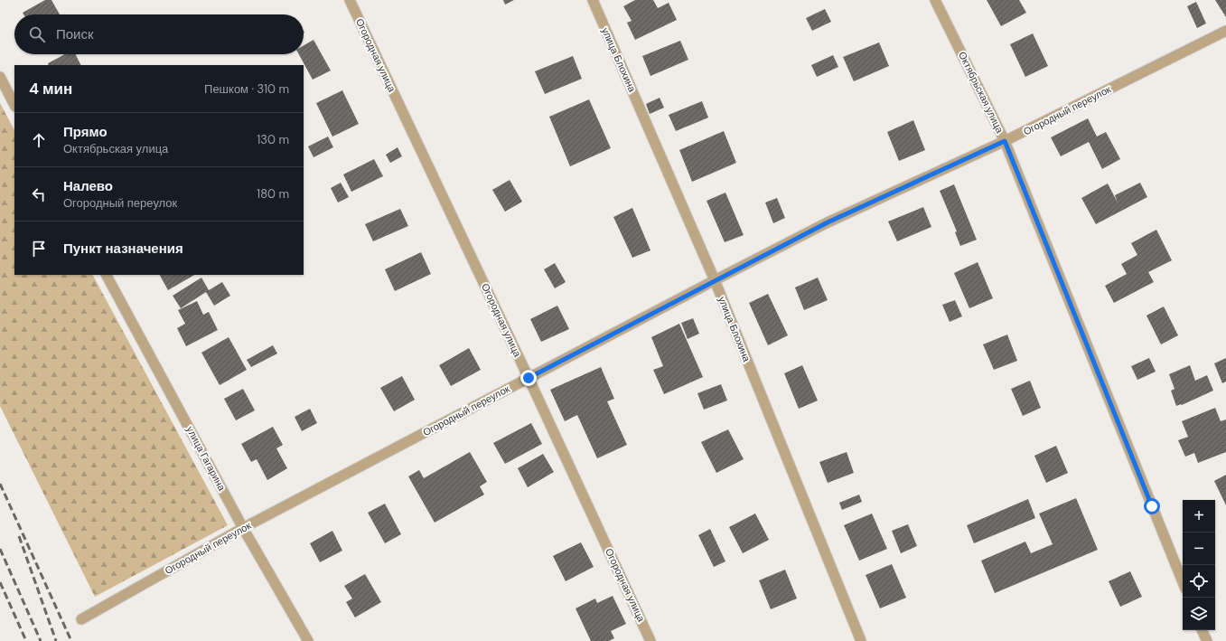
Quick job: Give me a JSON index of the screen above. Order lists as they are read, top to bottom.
{
  "streets": {
    "street": [
      "Огородная улица",
      "улица Блохина",
      "Октябрьская улица",
      "Огородный переулок",
      "улица Гагарина"
    ]
  },
  "crossings": [
    ["Огородная улица", "Огородный переулок"],
    ["улица Блохина", "Огородный переулок"],
    ["Октябрьская улица", "Огородный переулок"],
    ["Огородный переулок", "улица Гагарина"]
  ],
  "page": {
    "search": "Поиск",
    "heading": ["4 мин", "Пешком · 310 m"],
    "list": [
      ["Прямо", "Октябрьская улица", "130 m"],
      ["Налево", "Огородный переулок", "180 m"],
      "Пункт назначения"
    ],
    "map_buttons": ["+", "−"]
  }
}
